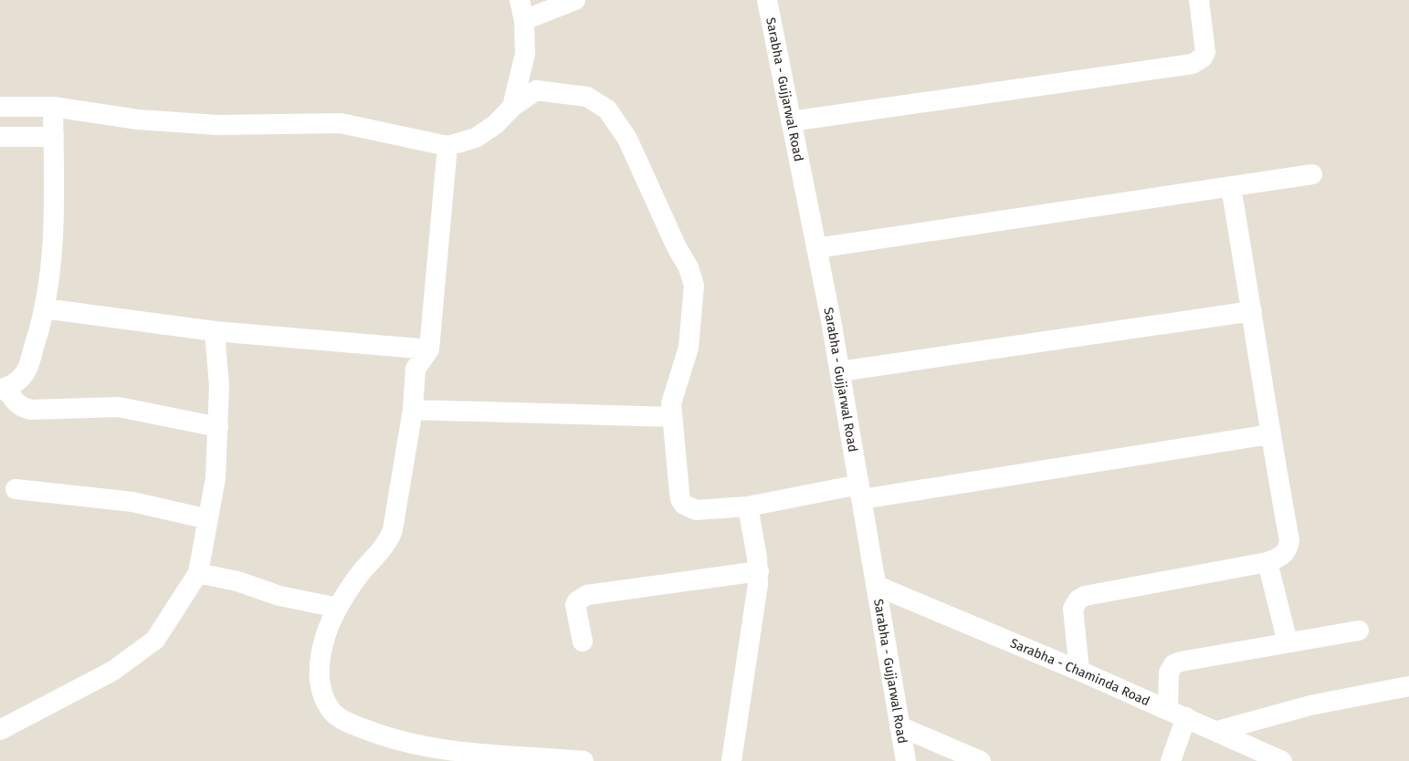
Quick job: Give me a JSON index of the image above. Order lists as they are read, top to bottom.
{
  "streets": {
    "street": ["Sarabha - Gujjarwal Road", "Sarabha - Chaminda Road"]
  },
  "crossings": [
    ["Sarabha - Gujjarwal Road", "Sarabha - Chaminda Road"]
  ]
}
